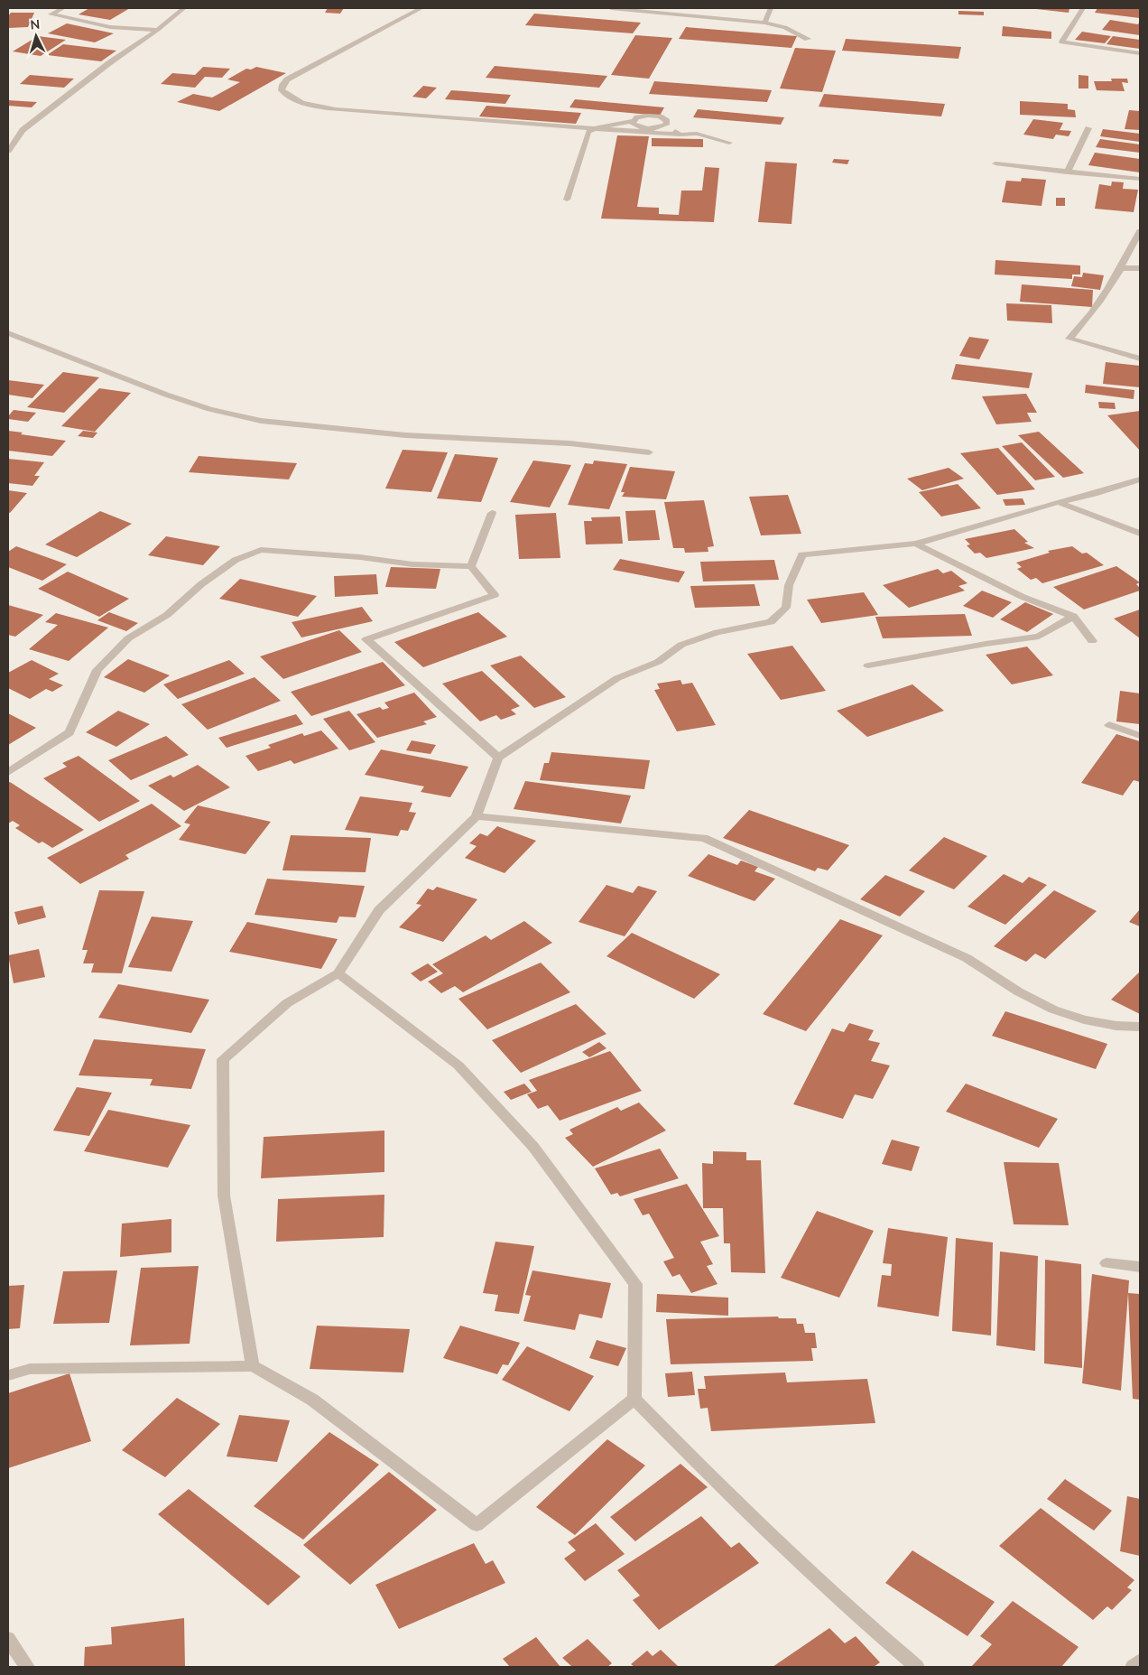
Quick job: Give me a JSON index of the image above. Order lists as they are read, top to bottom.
{
  "north": "top"
}
